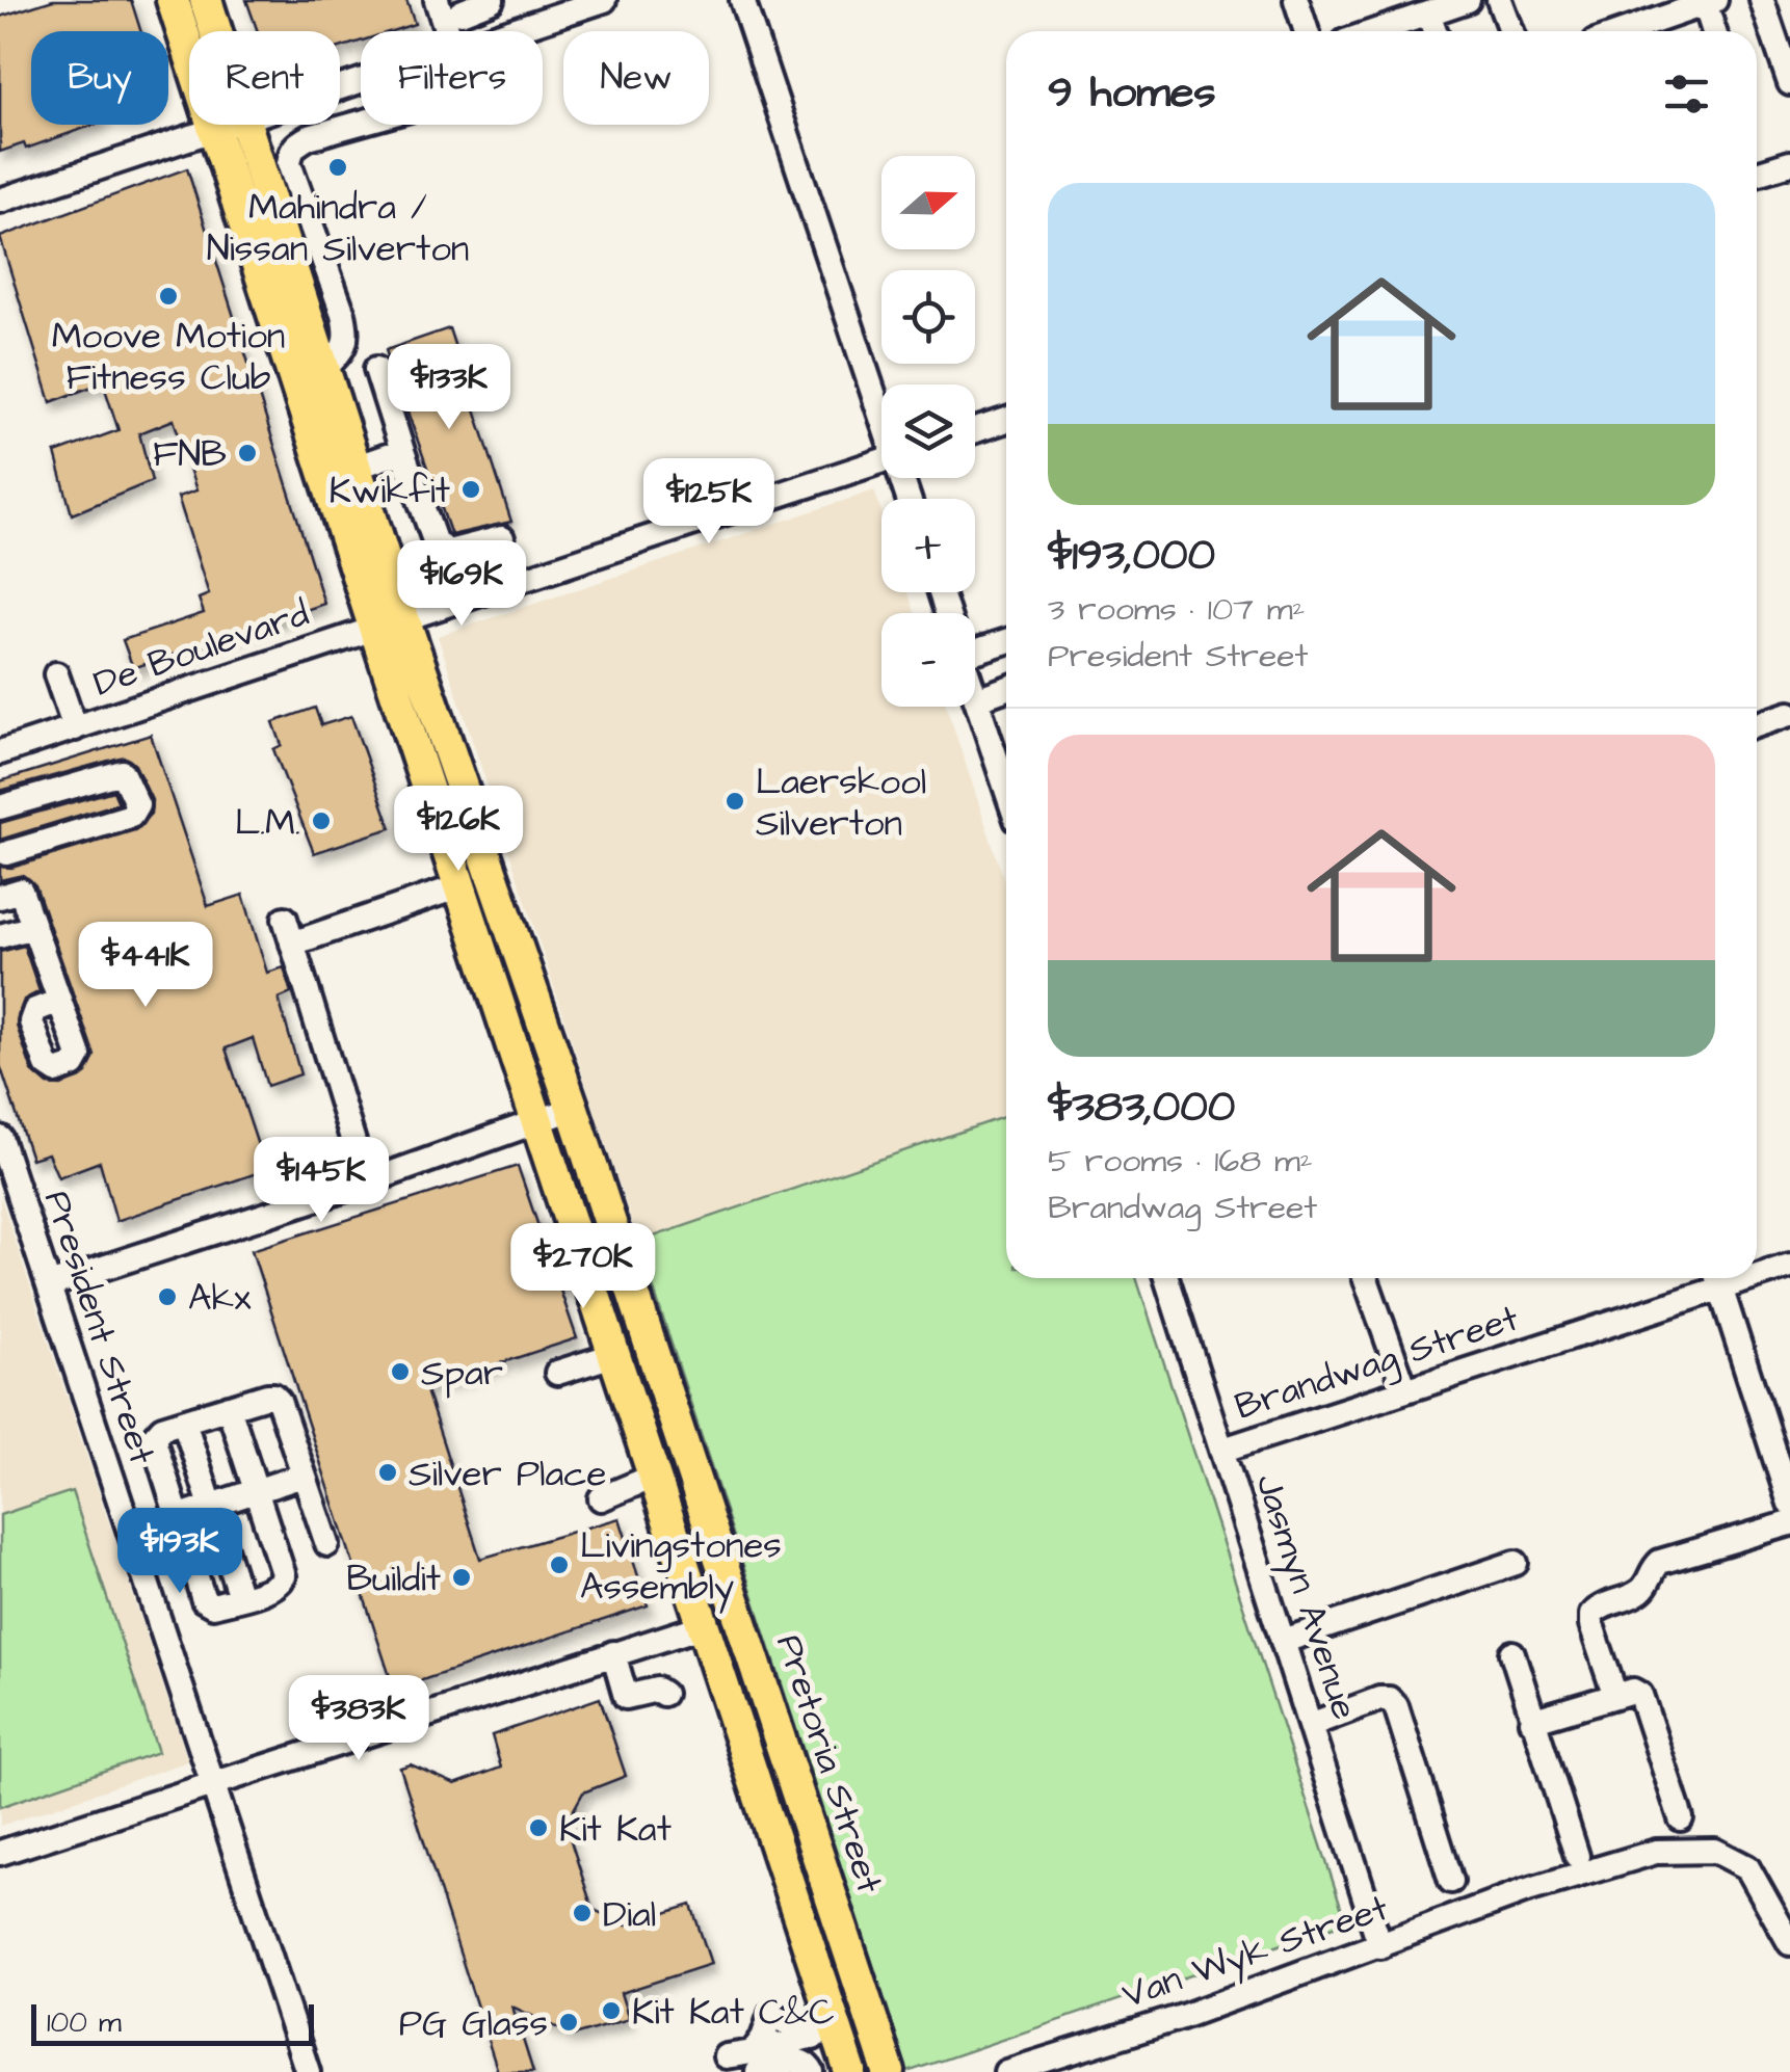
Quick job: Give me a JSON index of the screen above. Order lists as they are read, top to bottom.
{
  "streets": {
    "main road": ["Pretoria Street"],
    "street": [
      "De Boulevard",
      "President Street",
      "Brandwag Street",
      "Jasmyn Avenue",
      "Van Wyk Street"
    ]
  },
  "crossings": [
    ["De Boulevard", "Pretoria Street"],
    ["Brandwag Street", "Jasmyn Avenue"],
    ["Jasmyn Avenue", "Van Wyk Street"]
  ],
  "places": [
    "Mahindra / Nissan Silverton",
    "Moove Motion Fitness Club",
    "FNB",
    "Kwikfit",
    "Laerskool Silverton",
    "L.M.",
    "Akx",
    "Spar",
    "Silver Place",
    "Livingstones Assembly",
    "Buildit",
    "Kit Kat",
    "Dial",
    "Kit Kat C&C",
    "PG Glass"
  ],
  "scale_bar": "100 m",
  "north": "right",
  "page": {
    "chip": [
      "Buy",
      "Rent",
      "Filters",
      "New"
    ],
    "heading": "9 homes",
    "map_buttons": ["+", "−"],
    "list": [
      {
        "name": "$193,000",
        "note": "3 rooms · 107 m² · President Street"
      },
      {
        "name": "$383,000",
        "note": "5 rooms · 168 m² · Brandwag Street"
      }
    ],
    "price": [
      "$133K",
      "$125K",
      "$169K",
      "$126K",
      "$441K",
      "$145K",
      "$270K",
      "$193K",
      "$383K"
    ],
    "scale": "100 m"
  }
}
